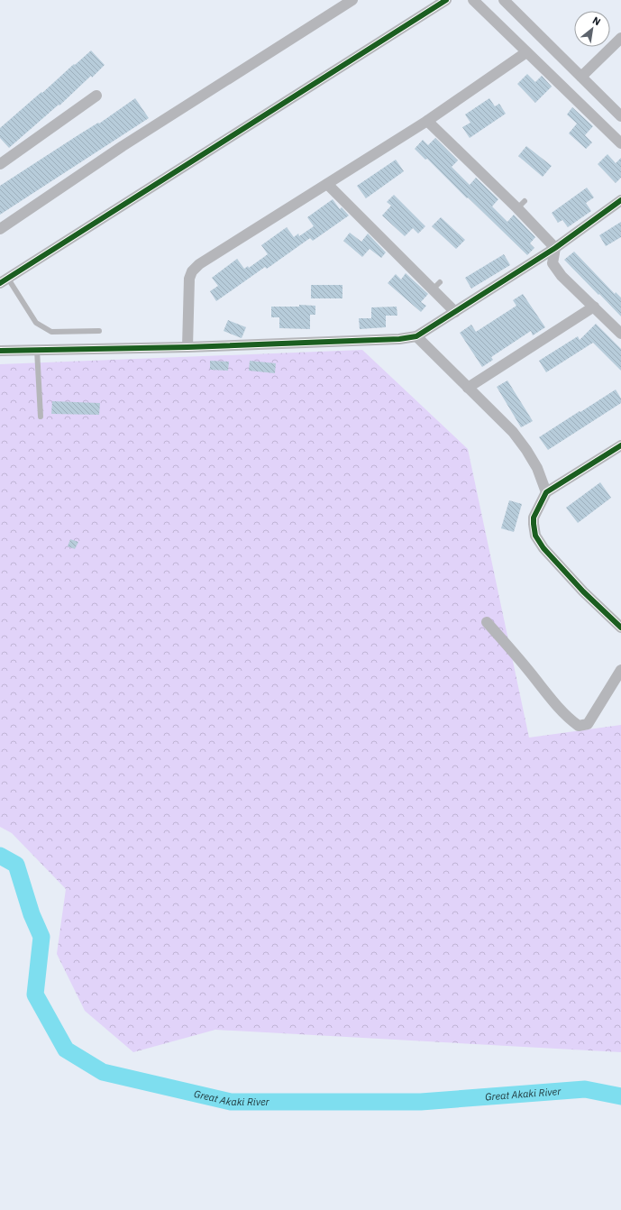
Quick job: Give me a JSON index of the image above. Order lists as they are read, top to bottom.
{
  "water": ["Great Akaki River"],
  "north": "top right"
}
